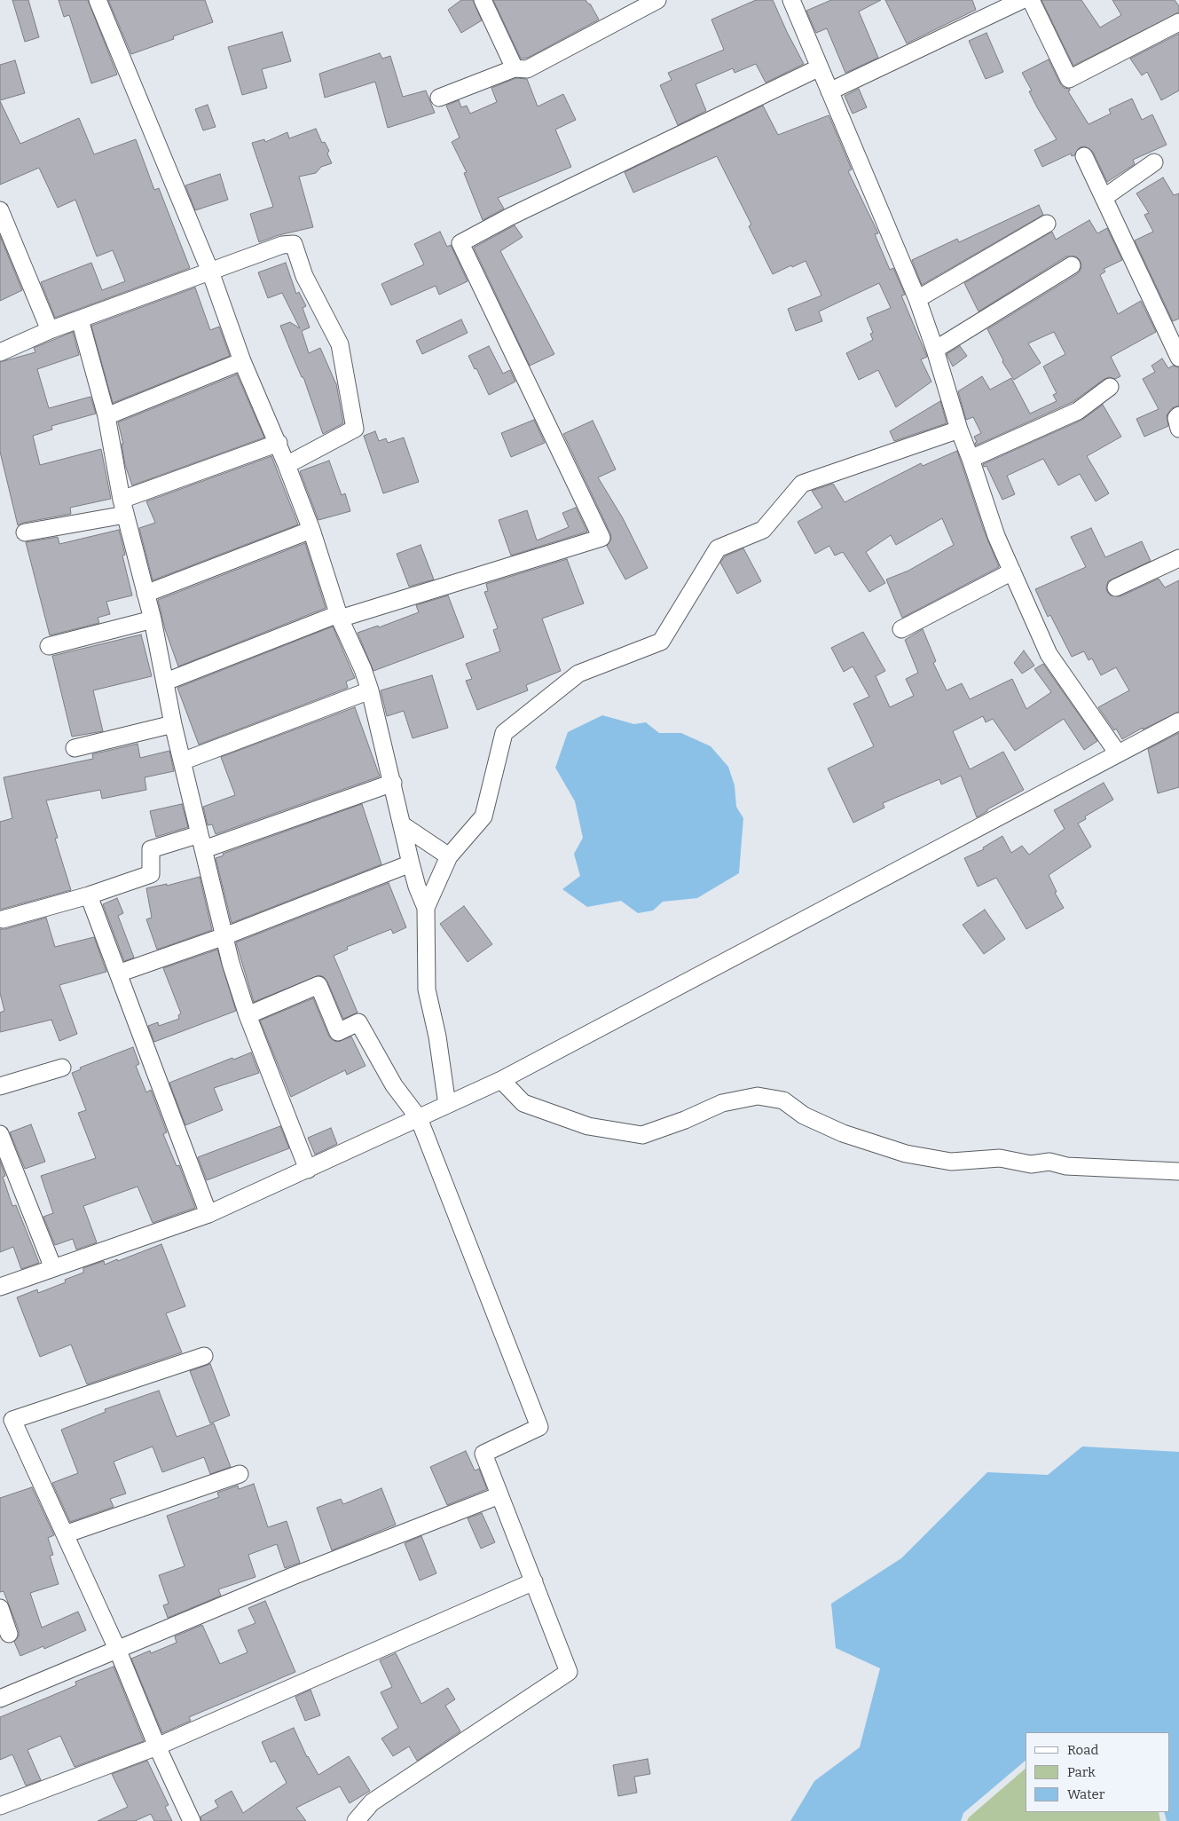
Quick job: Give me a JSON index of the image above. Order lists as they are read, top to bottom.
{
  "legend": ["Road", "Park", "Water"]
}
